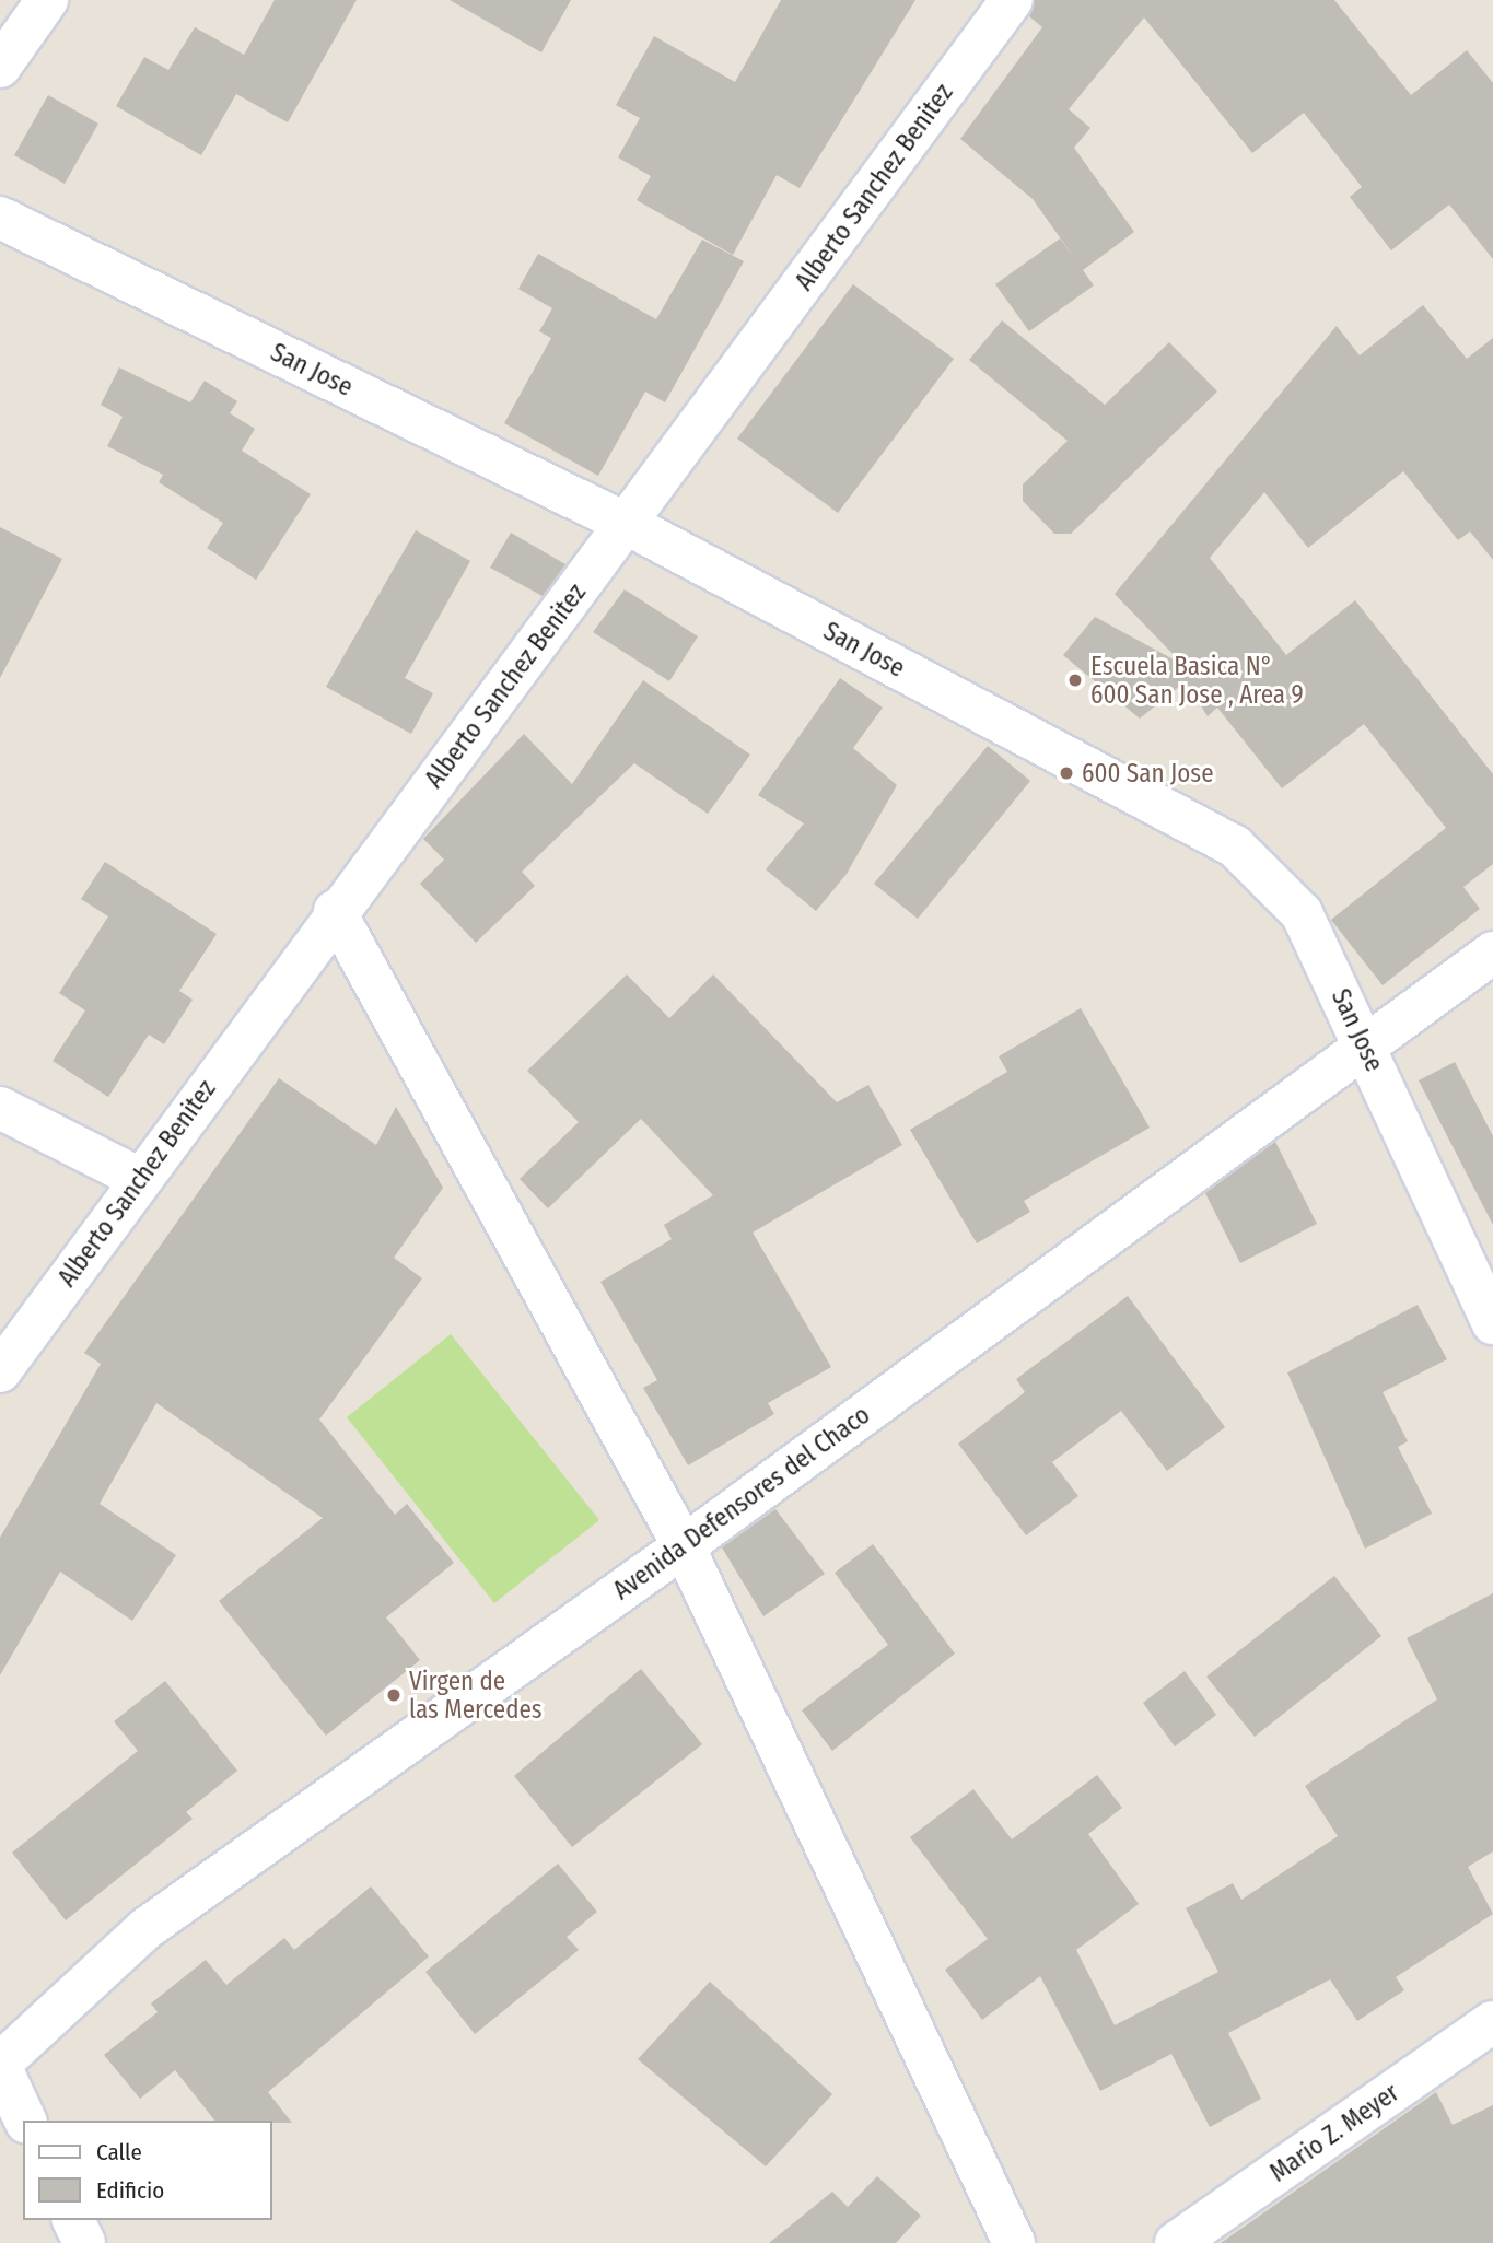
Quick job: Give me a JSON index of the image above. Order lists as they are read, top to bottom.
{
  "streets": {
    "street": [
      "Alberto Sanchez Benitez",
      "San Jose",
      "Avenida Defensores del Chaco",
      "Mario Z. Meyer"
    ]
  },
  "crossings": [
    ["Alberto Sanchez Benitez", "San Jose"],
    ["San Jose", "Avenida Defensores del Chaco"]
  ],
  "places": ["Escuela Basica N° 600 San Jose , Area 9", "600 San Jose", "Virgen de las Mercedes"],
  "legend": ["Calle", "Edificio"]
}
